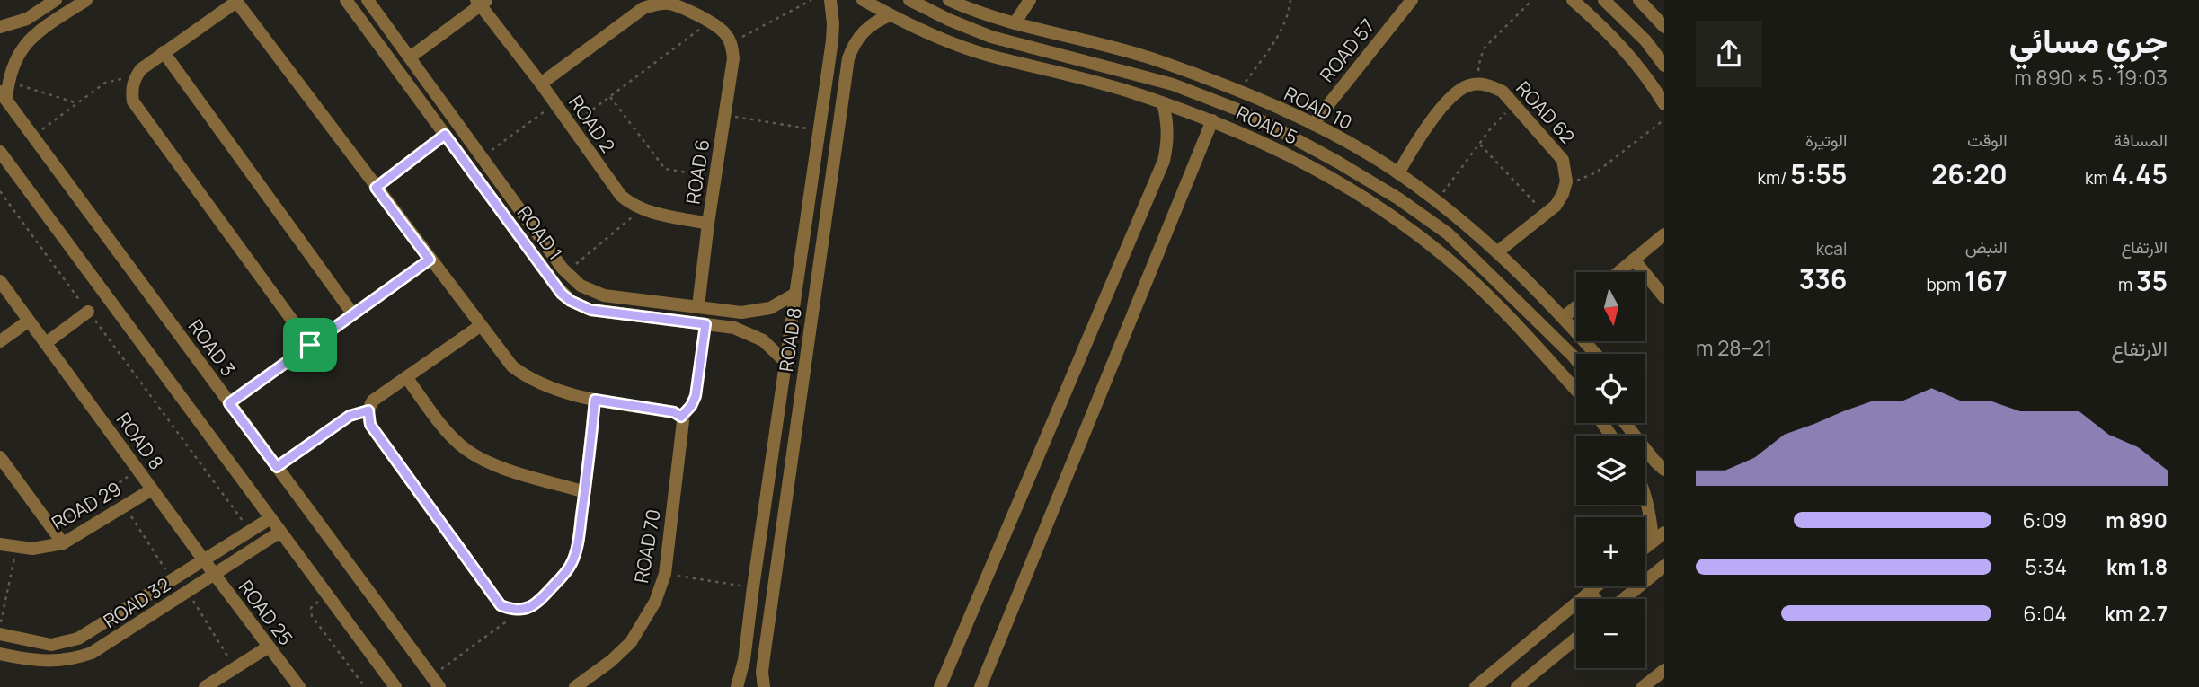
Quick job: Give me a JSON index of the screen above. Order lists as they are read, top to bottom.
{
  "streets": {
    "street": [
      "ROAD 57",
      "ROAD 10",
      "ROAD 62",
      "ROAD 2",
      "ROAD 5",
      "ROAD 6",
      "ROAD 1",
      "ROAD 8",
      "ROAD 3",
      "ROAD 29",
      "ROAD 70",
      "ROAD 32",
      "ROAD 25"
    ]
  },
  "crossings": [
    ["ROAD 57", "ROAD 10"],
    ["ROAD 2", "ROAD 6"],
    ["ROAD 5", "ROAD 8"],
    ["ROAD 6", "ROAD 1"],
    ["ROAD 1", "ROAD 8"],
    ["ROAD 8", "ROAD 29"],
    ["ROAD 8", "ROAD 32"],
    ["ROAD 8", "ROAD 25"],
    ["ROAD 32", "ROAD 25"]
  ],
  "north": "bottom",
  "page": {
    "heading": ["جري مسائي", "19:03 · 5 × 890 m"],
    "stats": [
      ["المسافة", "4.45 km"],
      ["الوقت", "26:20"],
      ["الوتيرة", "5:55 /km"],
      ["الارتفاع", "35 m"],
      ["النبض", "167 bpm"],
      ["kcal", "336"]
    ],
    "map_buttons": ["+", "−"],
    "chart": ["الارتفاع", "21–28 m"],
    "list": [
      {
        "name": "890 m",
        "note": "6:09"
      },
      {
        "name": "1.8 km",
        "note": "5:34"
      },
      {
        "name": "2.7 km",
        "note": "6:04"
      }
    ]
  }
}
